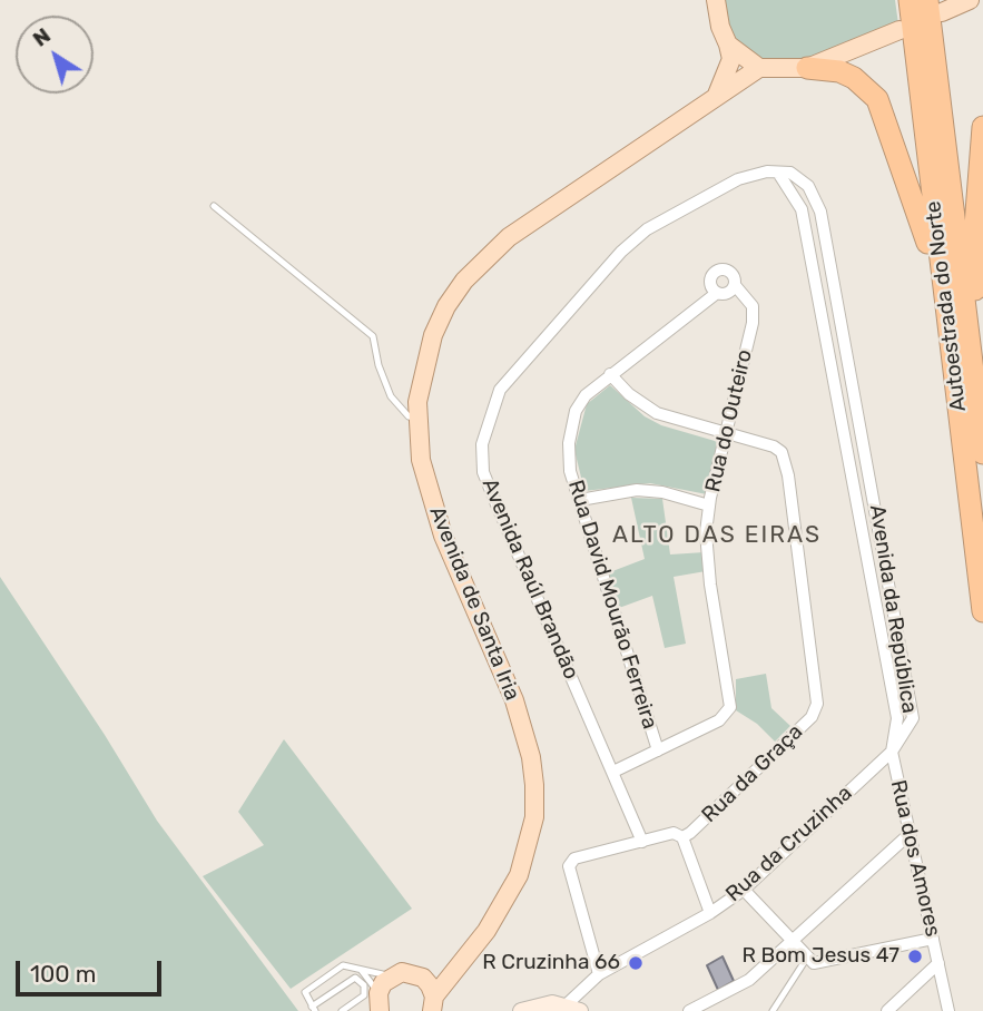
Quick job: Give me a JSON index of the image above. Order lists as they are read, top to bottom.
{
  "streets": {
    "highway": ["Autoestrada do Norte"],
    "main road": ["Avenida de Santa Iria"],
    "street": [
      "Rua do Outeiro",
      "Avenida Raúl Brandão",
      "Rua David Mourão Ferreira",
      "Avenida da República",
      "Rua da Graça",
      "Rua da Cruzinha",
      "Rua dos Amores"
    ]
  },
  "crossings": [
    ["Rua do Outeiro", "Avenida Raúl Brandão"],
    ["Rua do Outeiro", "Rua David Mourão Ferreira"],
    ["Rua do Outeiro", "Rua da Graça"],
    ["Avenida Raúl Brandão", "Avenida da República"],
    ["Avenida Raúl Brandão", "Rua da Graça"],
    ["Rua David Mourão Ferreira", "Rua da Graça"],
    ["Avenida da República", "Rua da Cruzinha"],
    ["Avenida da República", "Rua dos Amores"],
    ["Rua da Graça", "Rua da Cruzinha"],
    ["Rua da Cruzinha", "Rua dos Amores"]
  ],
  "districts": ["ALTO DAS EIRAS"],
  "places": ["R Bom Jesus 47", "R Cruzinha 66"],
  "scale_bar": "100 m",
  "north": "top left"
}
